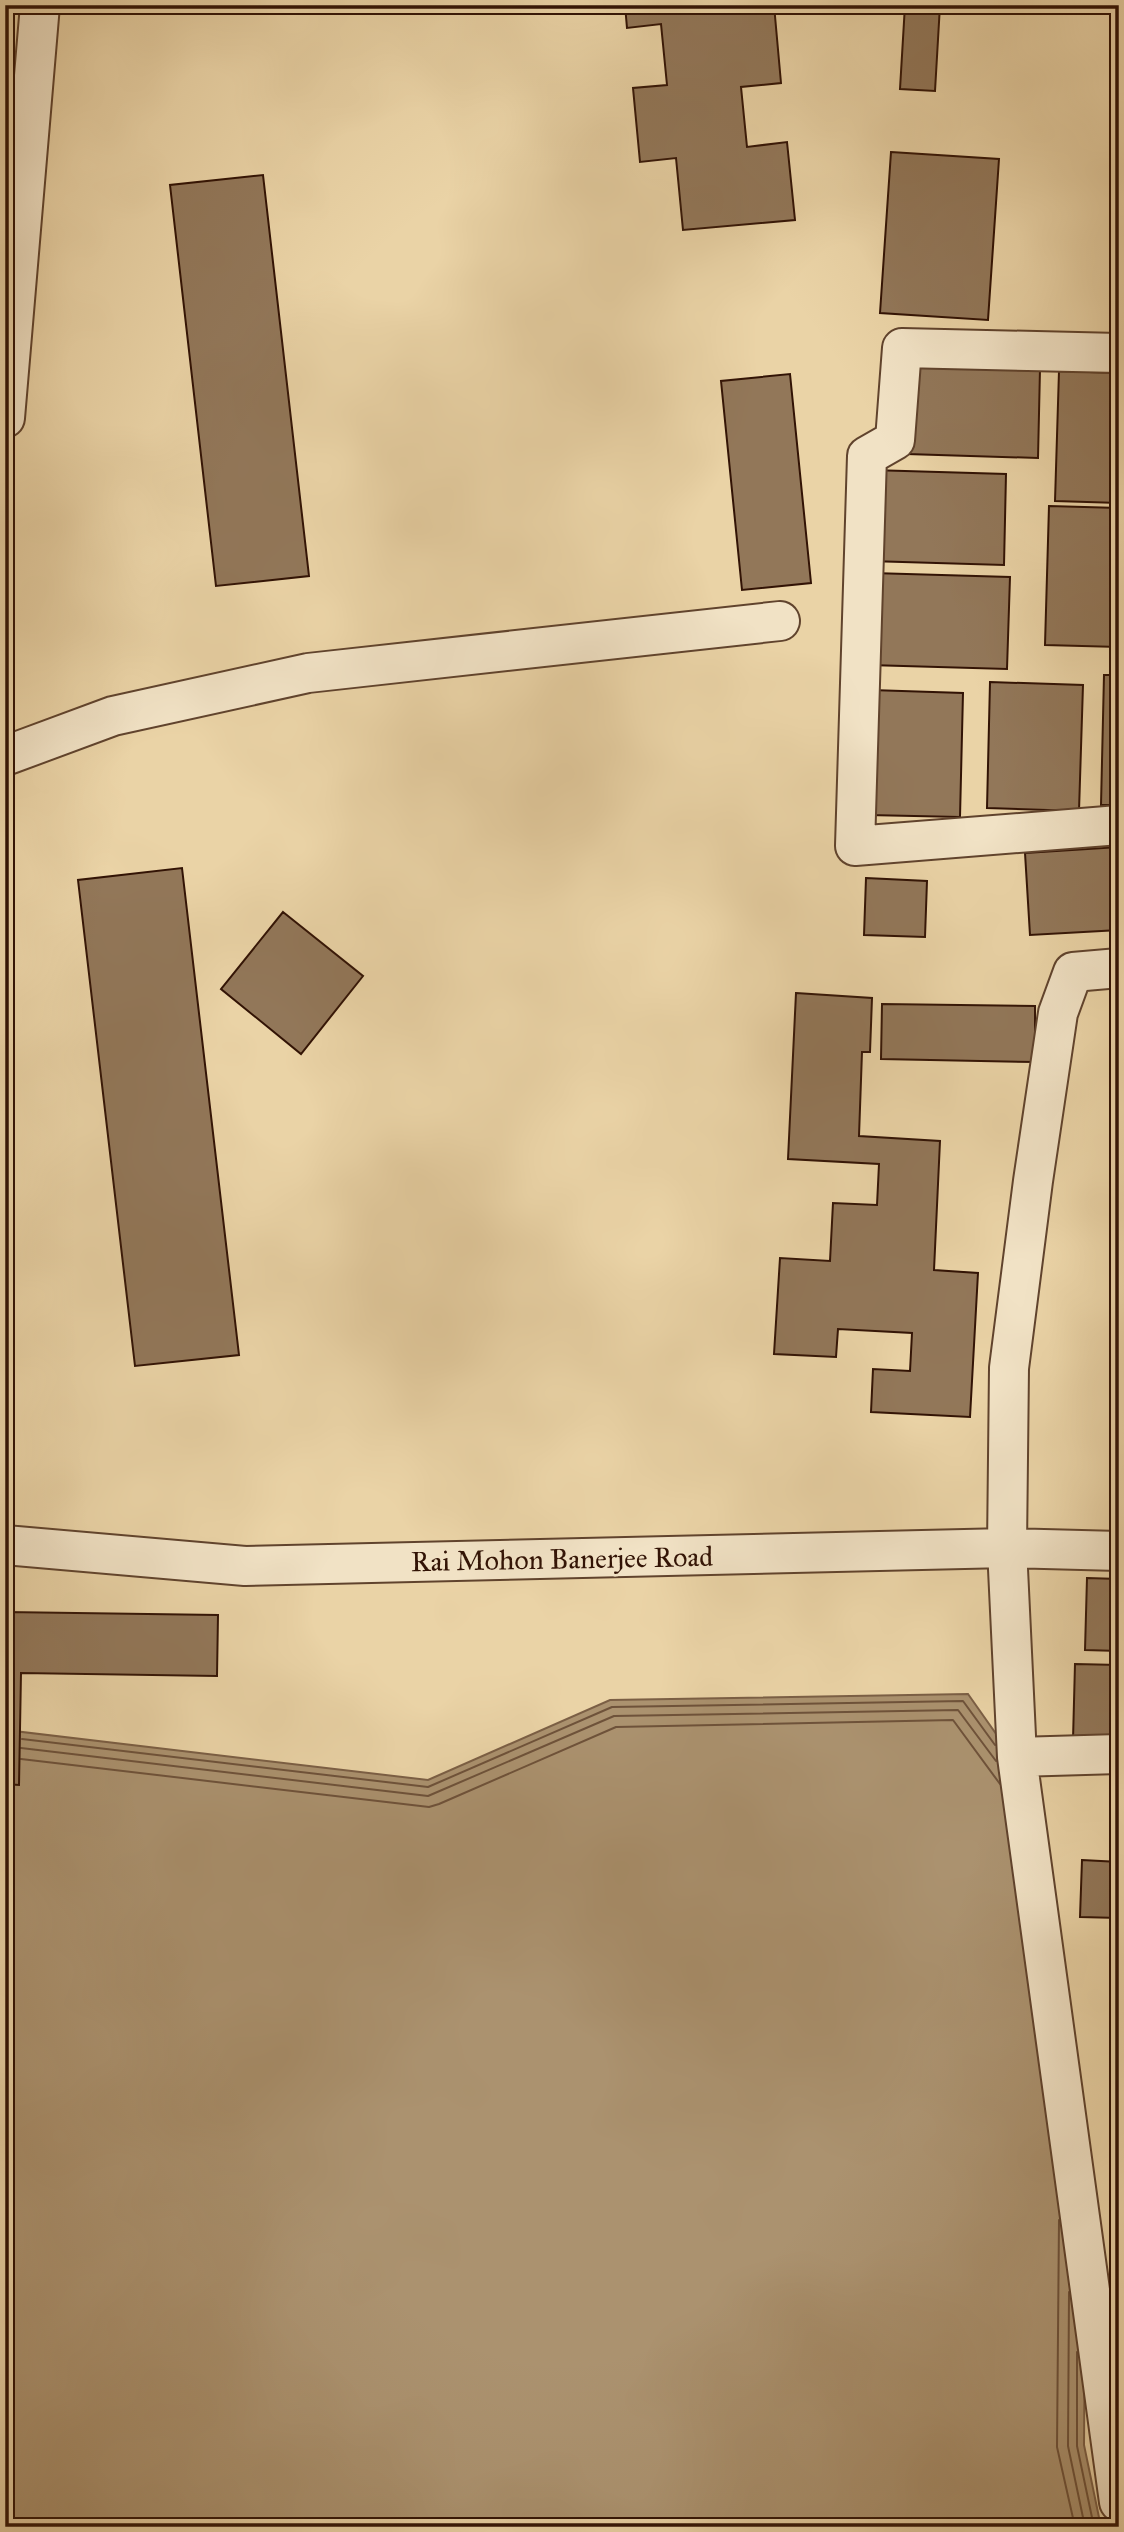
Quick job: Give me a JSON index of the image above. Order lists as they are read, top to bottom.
{
  "streets": {
    "street": ["Rai Mohon Banerjee Road"]
  }
}
